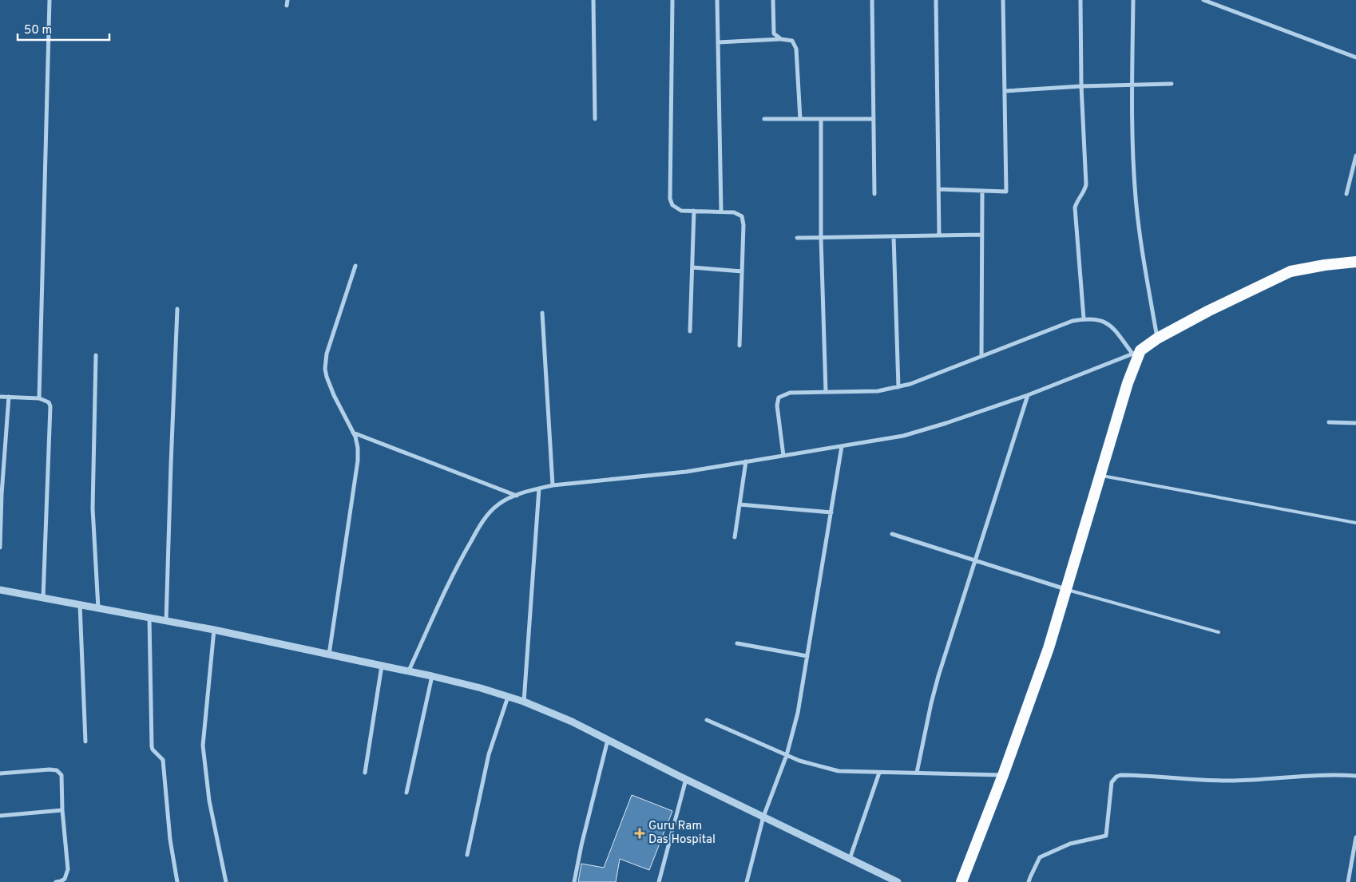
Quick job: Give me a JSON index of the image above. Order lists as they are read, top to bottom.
{
  "places": {
    "health": ["Guru Ram Das Hospital"]
  },
  "scale_bar": "50 m"
}
